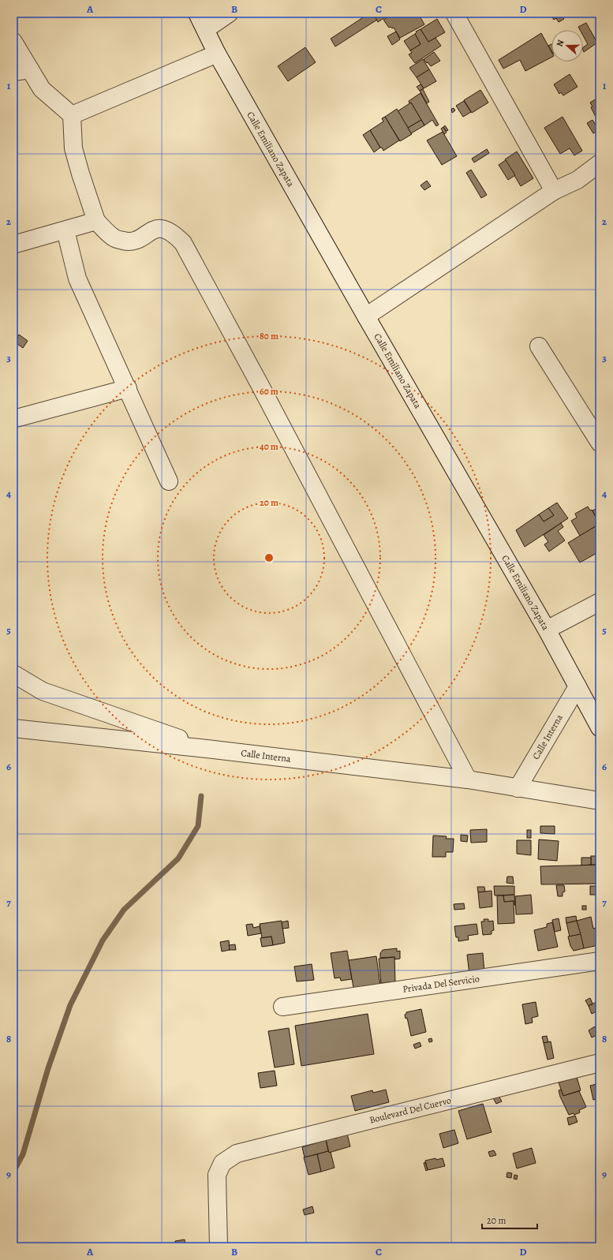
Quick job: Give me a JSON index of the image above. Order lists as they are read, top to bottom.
{
  "streets": {
    "street": [
      "Calle Emiliano Zapata",
      "Calle Interna",
      "Privada Del Servicio",
      "Boulevard Del Cuervo"
    ]
  },
  "crossings": [
    ["Calle Emiliano Zapata", "Calle Interna"]
  ],
  "scale_bar": "20 m",
  "north": "left",
  "grid": {
    "columns": [
      "A",
      "B",
      "C",
      "D"
    ],
    "rows": [
      "1",
      "2",
      "3",
      "4",
      "5",
      "6",
      "7",
      "8",
      "9"
    ]
  },
  "rings": [
    "80 m",
    "60 m",
    "40 m",
    "20 m"
  ]
}
